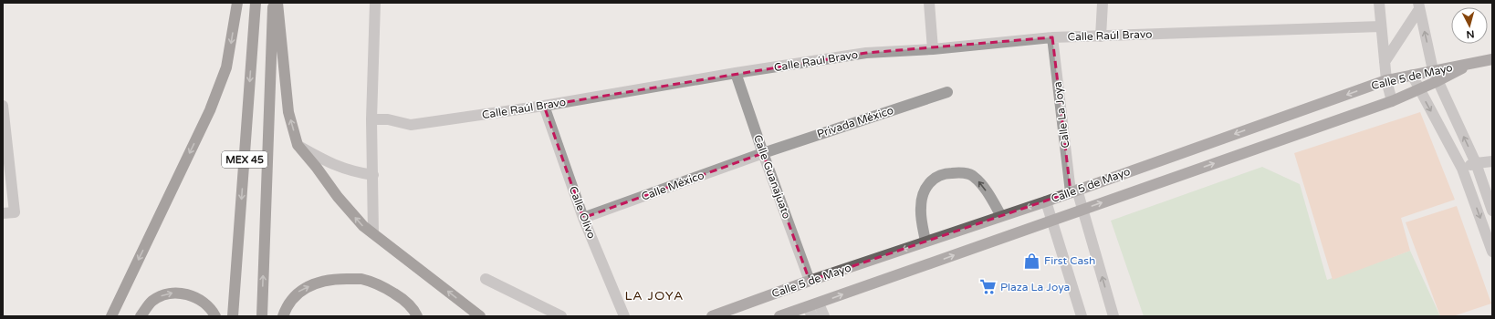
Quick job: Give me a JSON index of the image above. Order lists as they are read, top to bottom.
{
  "streets": {
    "highway": ["MEX 45"],
    "main road": ["Calle 5 de Mayo"],
    "street": [
      "Calle Raúl Bravo",
      "Calle La Joya",
      "Privada México",
      "Calle Guanajuato",
      "Calle México",
      "Calle Olivo"
    ]
  },
  "crossings": [
    ["Calle Raúl Bravo", "Calle La Joya"],
    ["Calle Raúl Bravo", "Calle Guanajuato"],
    ["Calle Raúl Bravo", "Calle Olivo"],
    ["Calle 5 de Mayo", "Calle La Joya"],
    ["Calle 5 de Mayo", "Calle Guanajuato"],
    ["Privada México", "Calle Guanajuato"],
    ["Privada México", "Calle México"],
    ["Calle Guanajuato", "Calle México"],
    ["Calle México", "Calle Olivo"]
  ],
  "districts": ["LA JOYA"],
  "places": {
    "shop": ["First Cash"],
    "supermarket": ["Plaza La Joya"]
  },
  "north": "bottom"
}
